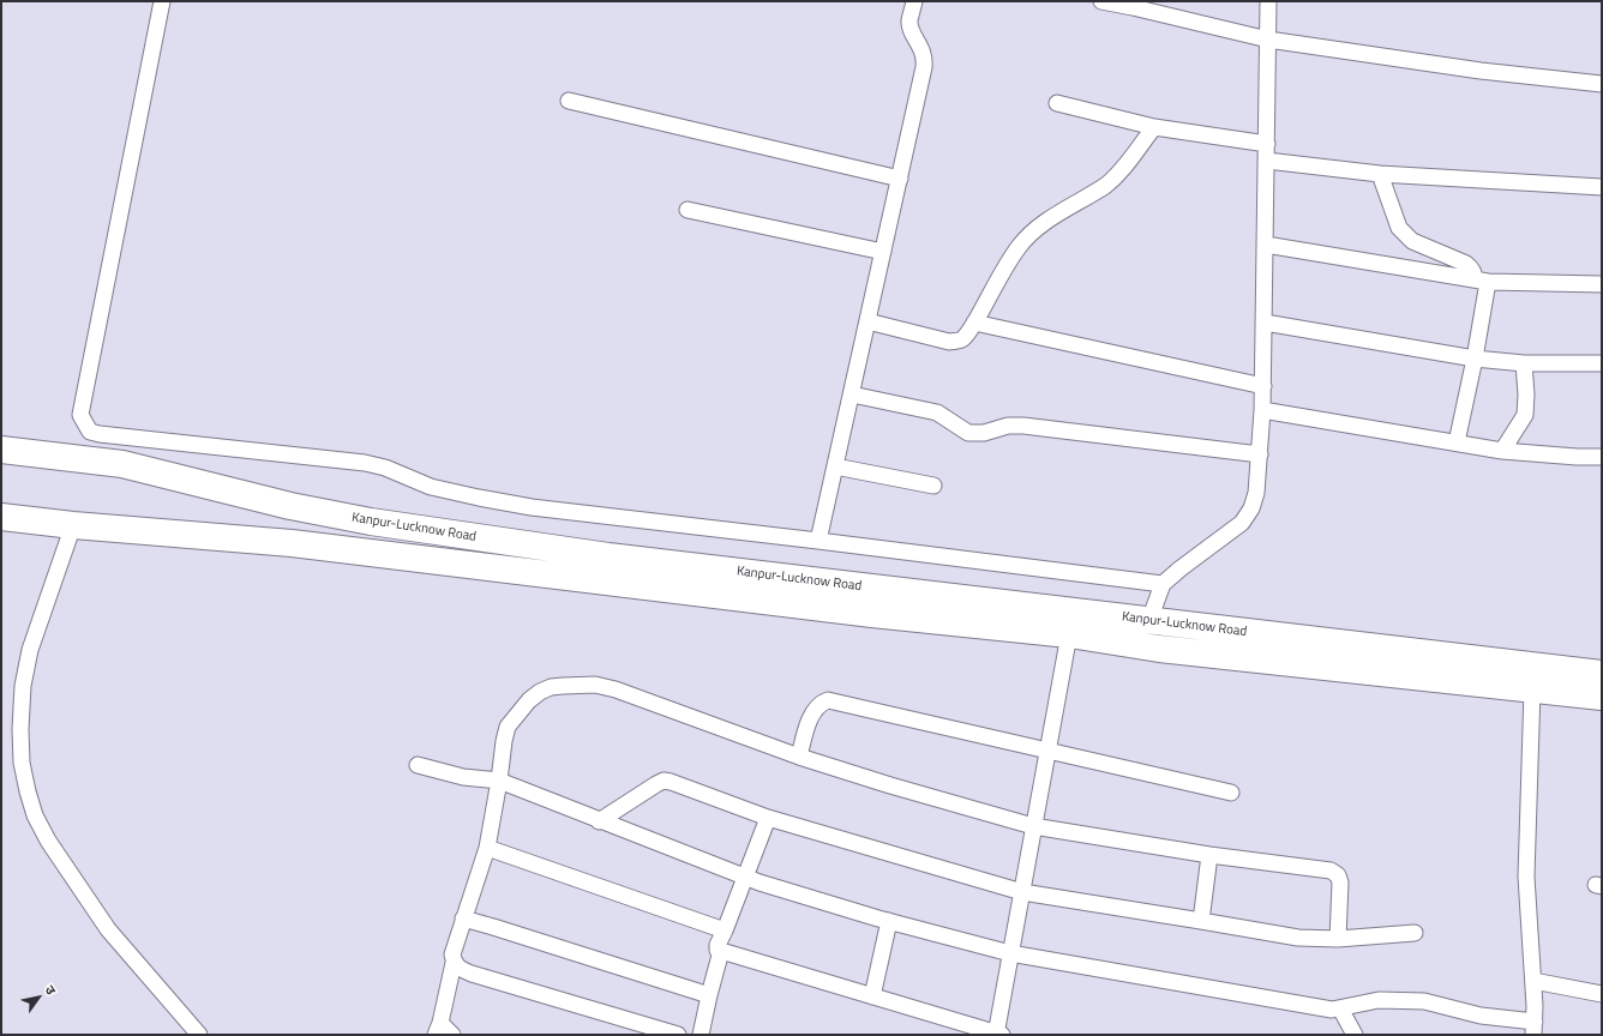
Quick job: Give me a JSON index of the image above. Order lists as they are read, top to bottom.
{
  "streets": {
    "highway": ["Kanpur-Lucknow Road"]
  },
  "north": "top right"
}
